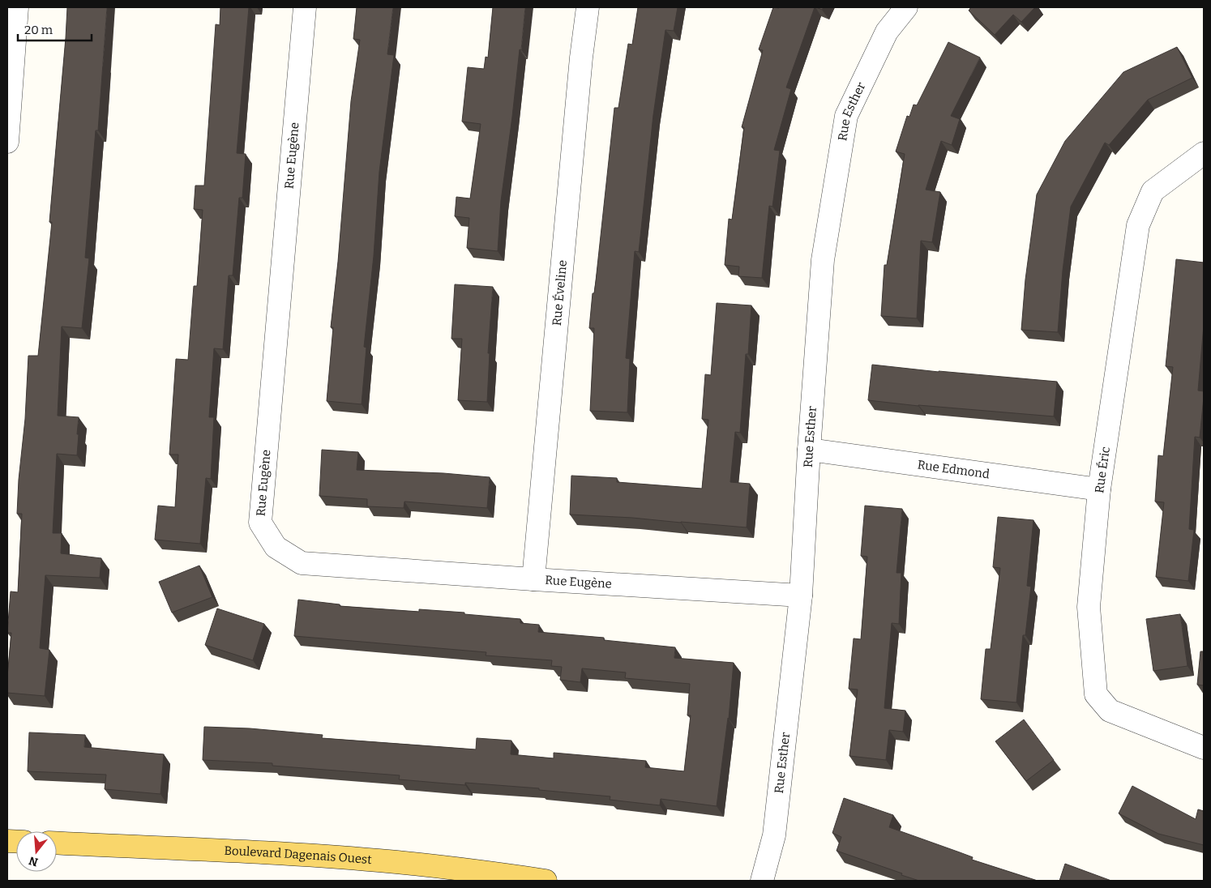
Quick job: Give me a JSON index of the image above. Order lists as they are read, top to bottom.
{
  "streets": {
    "main road": ["Boulevard Dagenais Ouest"],
    "street": [
      "Rue Esther",
      "Rue Eugène",
      "Rue Éveline",
      "Rue Edmond",
      "Rue Éric"
    ]
  },
  "crossings": [
    ["Rue Esther", "Rue Eugène"],
    ["Rue Esther", "Rue Edmond"],
    ["Rue Eugène", "Rue Éveline"],
    ["Rue Edmond", "Rue Éric"]
  ],
  "scale_bar": "20 m",
  "north": "bottom"
}
